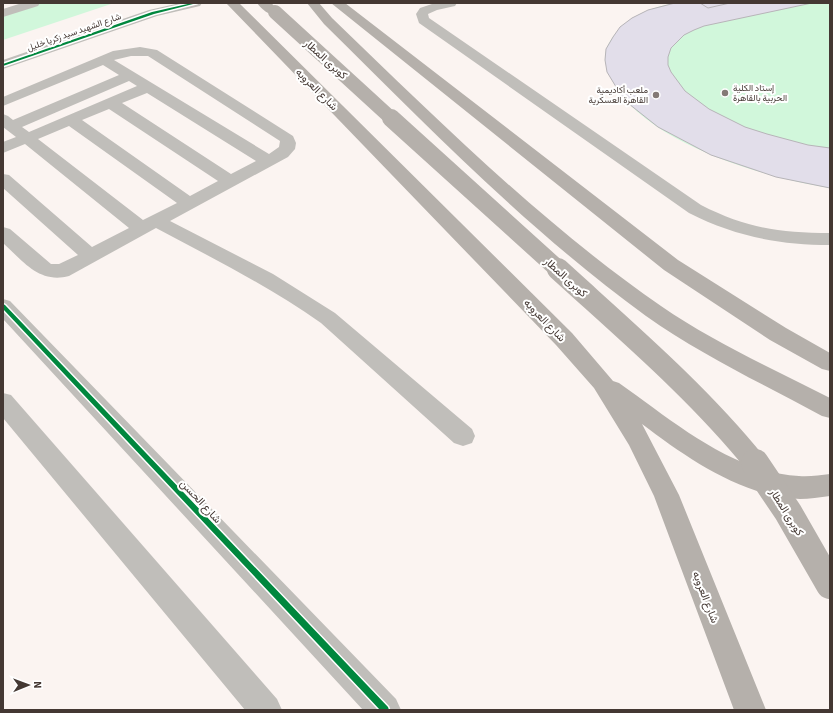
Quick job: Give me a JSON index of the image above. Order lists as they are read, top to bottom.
{
  "streets": {
    "highway": ["كوبرى المطار", "شارع العروبه"],
    "street": ["شارع الشهيد سيد زكريا خليل", "شارع الحسن"]
  },
  "places": ["إستاد الكلية الحربية بالقاهرة", "ملعب أكاديمية القاهرة العسكرية"],
  "north": "right"
}
